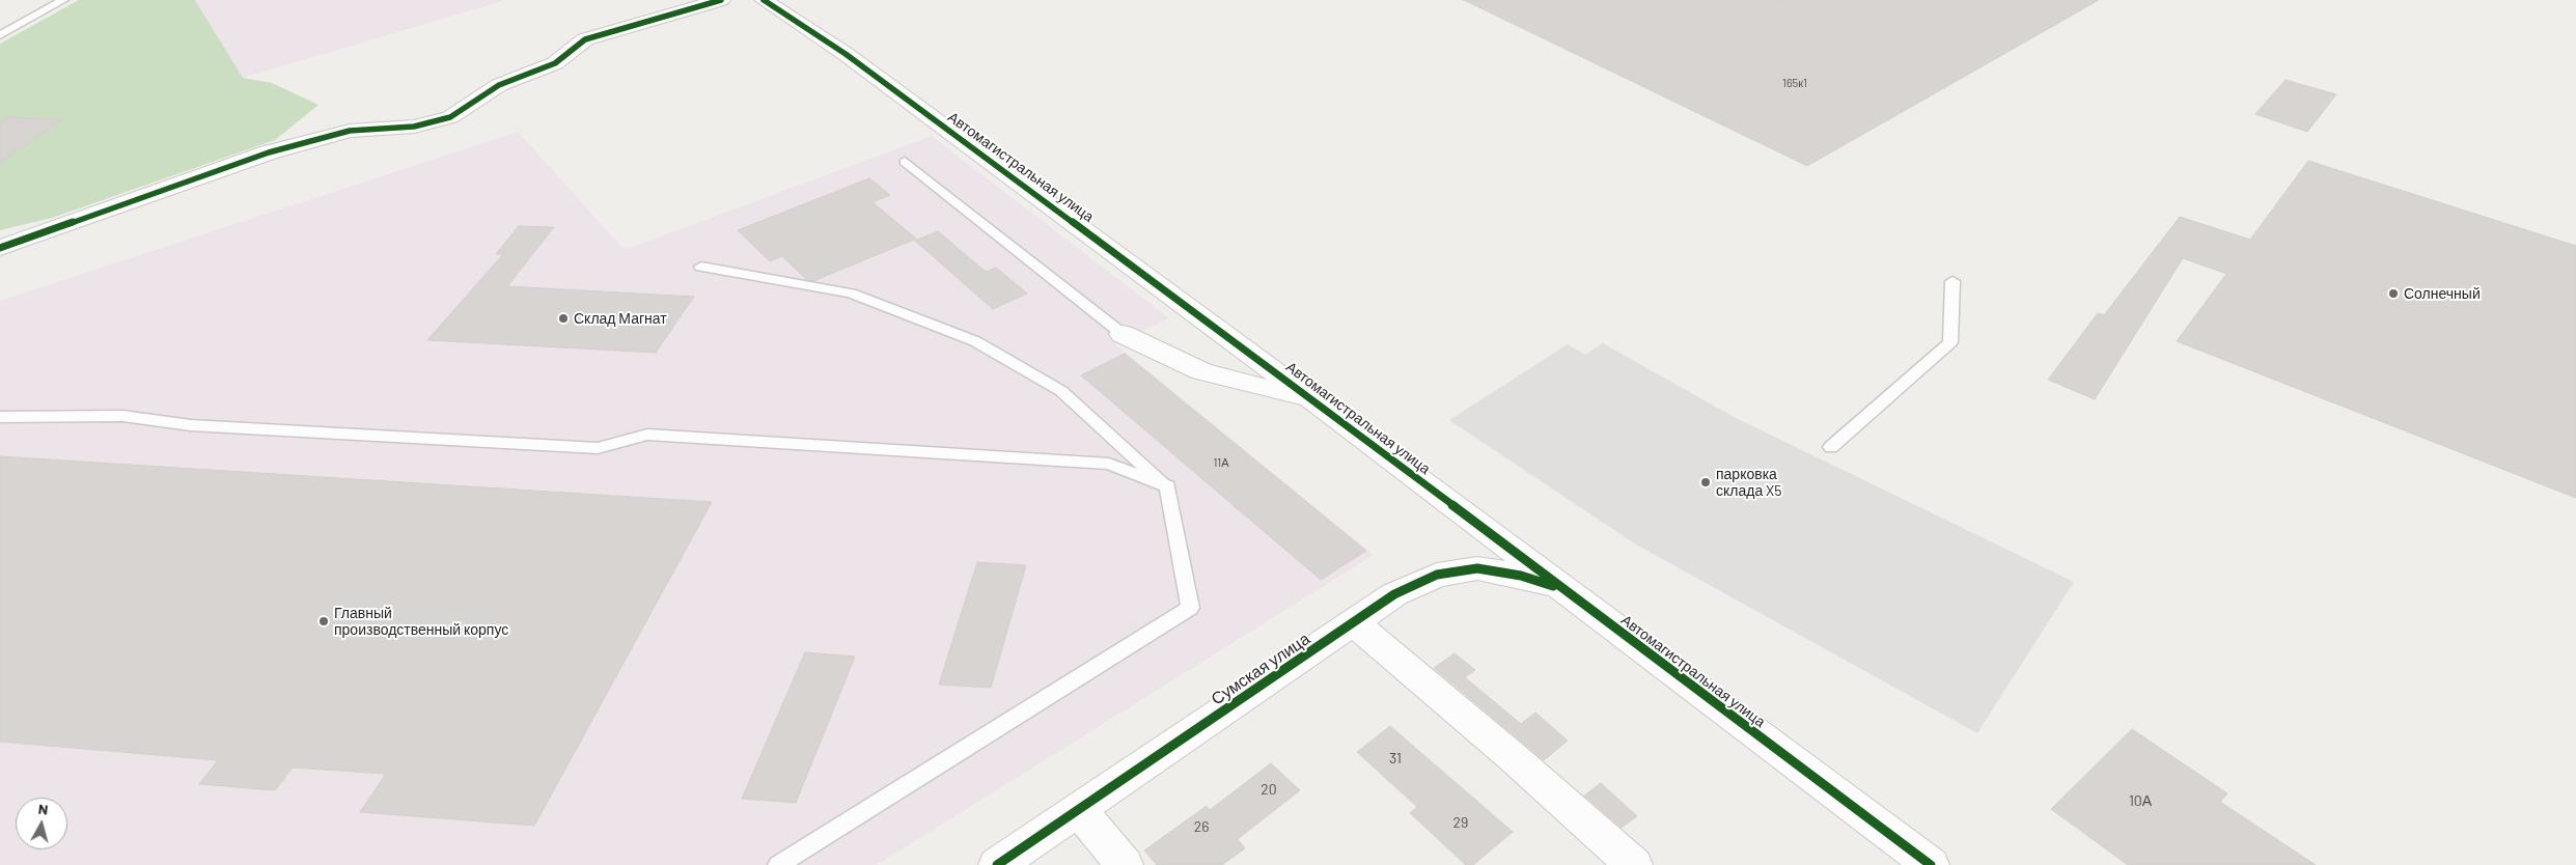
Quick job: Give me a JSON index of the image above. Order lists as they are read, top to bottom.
{
  "streets": {
    "street": ["Автомагистральная улица", "Сумская улица"]
  },
  "crossings": [
    ["Автомагистральная улица", "Сумская улица"]
  ],
  "places": [
    "Солнечный",
    "Склад Магнат",
    "парковка склада X5",
    "Главный производственный корпус"
  ],
  "house_numbers": [
    "165к1",
    "11А",
    "31",
    "20",
    "10А",
    "29",
    "26"
  ],
  "north": "top"
}
